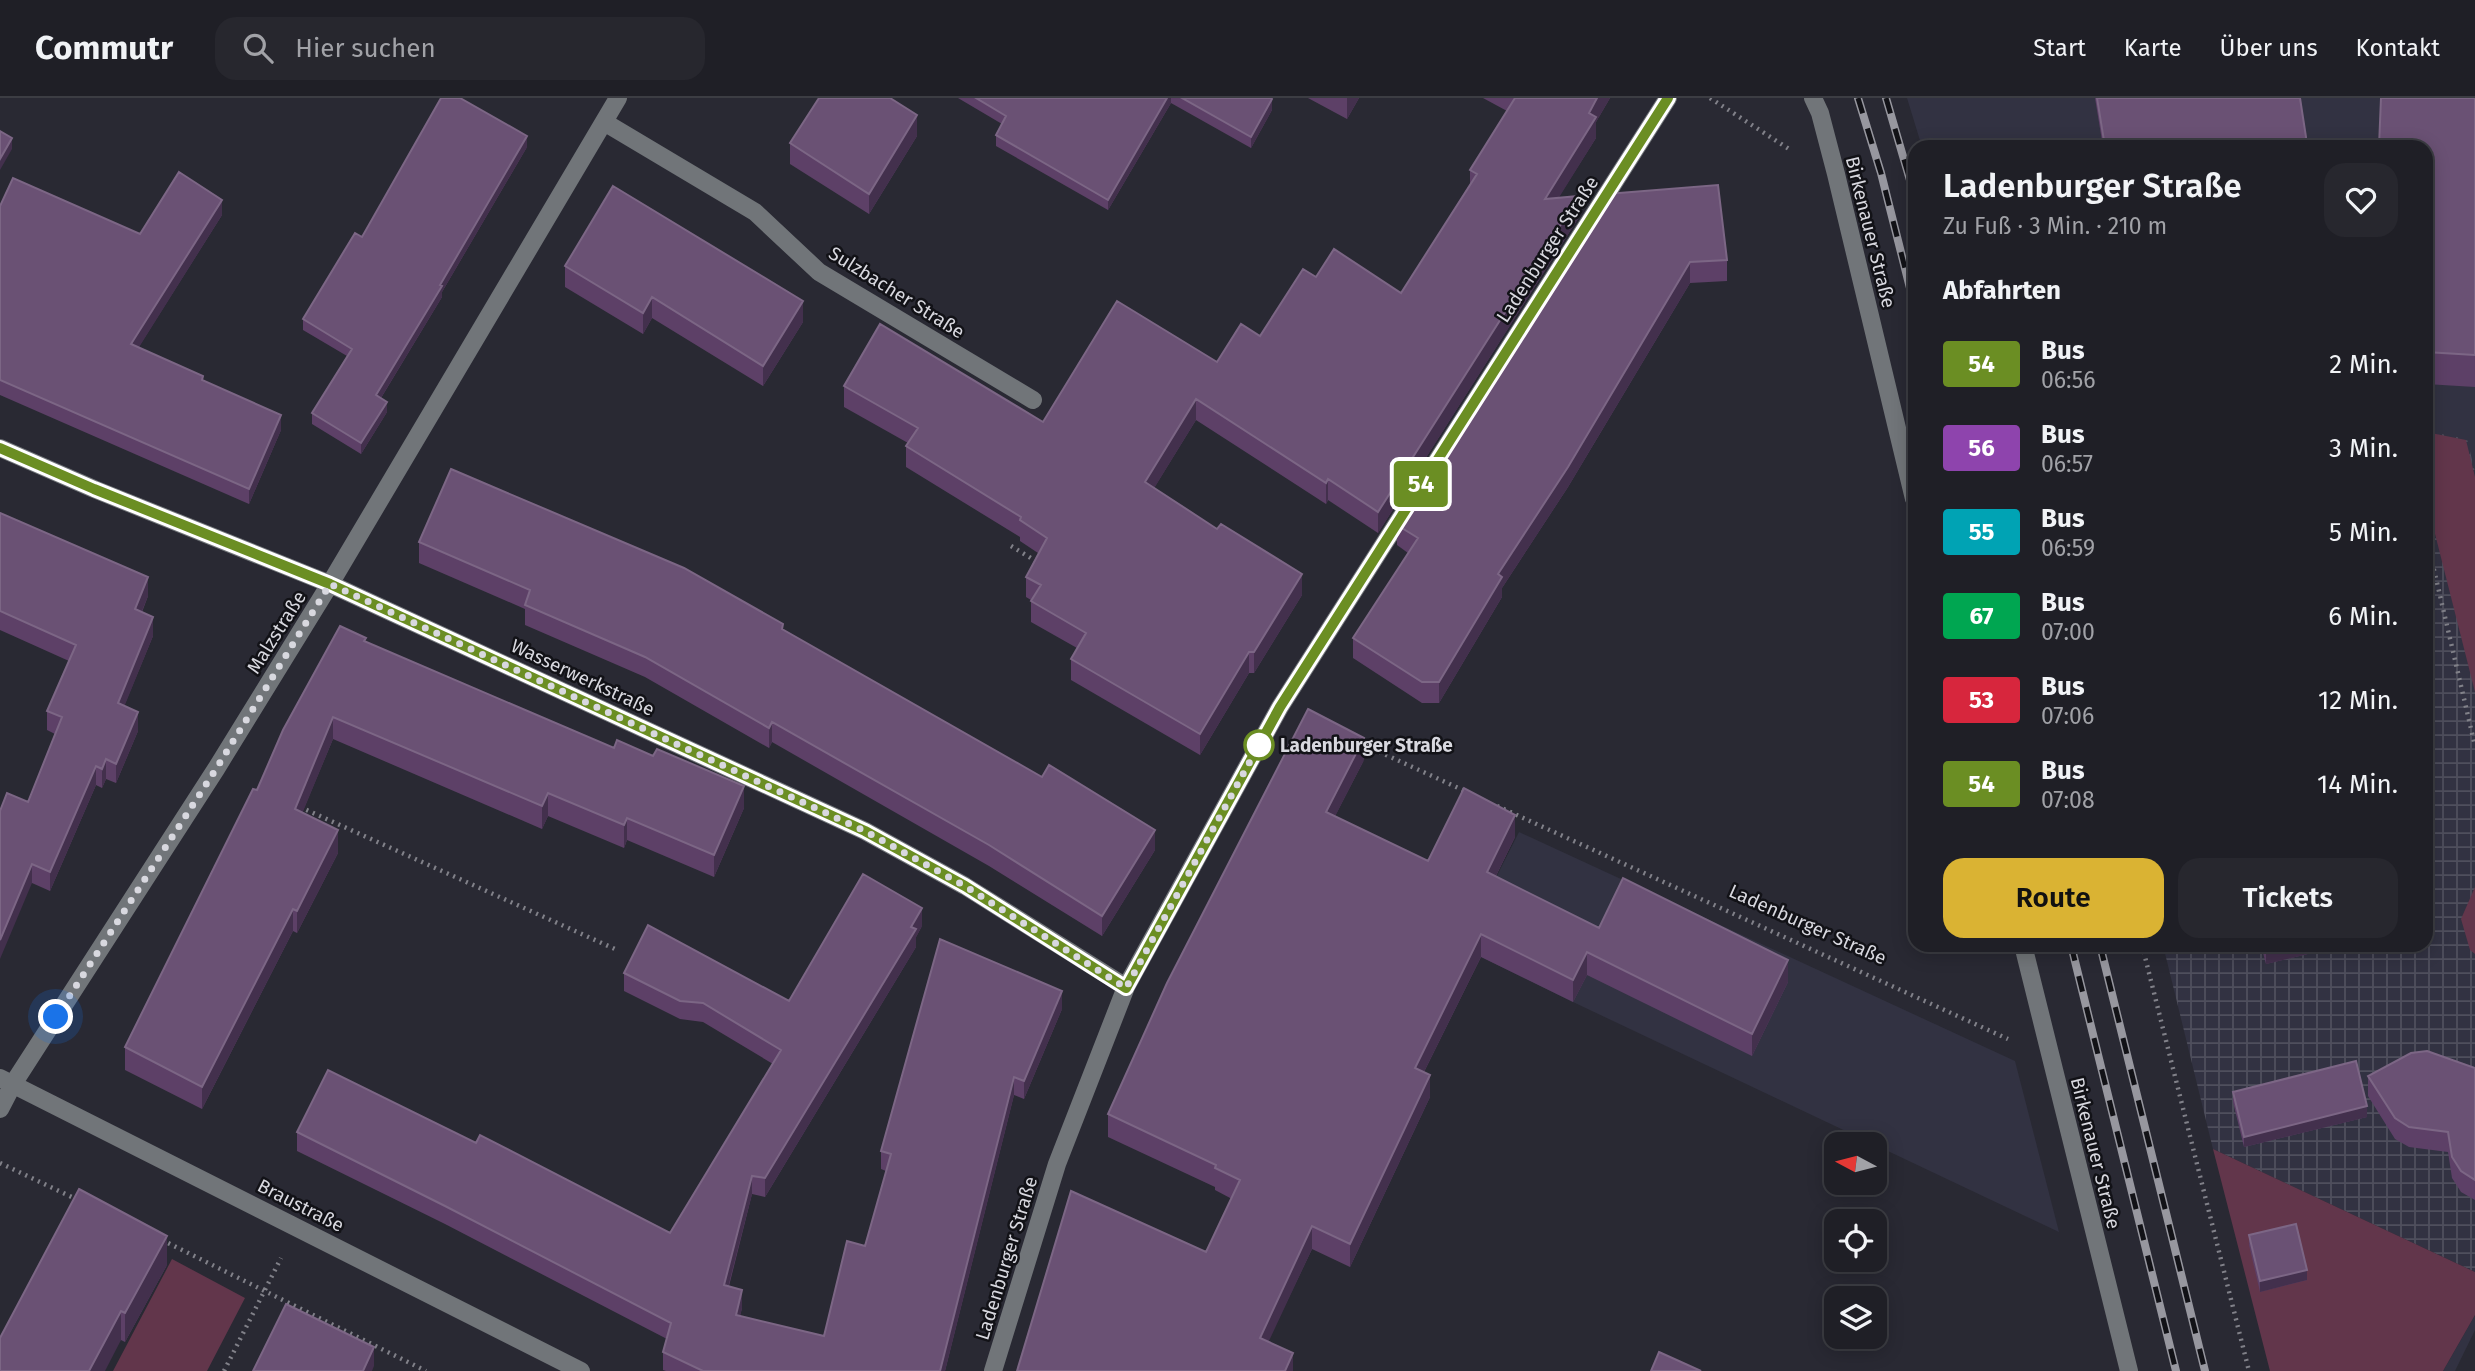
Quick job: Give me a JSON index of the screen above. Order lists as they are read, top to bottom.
{
  "streets": {
    "street": [
      "Birkenauer Straße",
      "Ladenburger Straße",
      "Sulzbacher Straße",
      "Malzstraße",
      "Wasserwerkstraße",
      "Braustraße"
    ]
  },
  "crossings": [
    ["Birkenauer Straße", "Ladenburger Straße"],
    ["Ladenburger Straße", "Wasserwerkstraße"],
    ["Sulzbacher Straße", "Malzstraße"],
    ["Malzstraße", "Wasserwerkstraße"],
    ["Malzstraße", "Braustraße"]
  ],
  "places": ["Ladenburger Straße"],
  "lines": ["bus line 54"],
  "north": "left",
  "page": {
    "header": "Commutr",
    "search": "Hier suchen",
    "nav": [
      "Start",
      "Karte",
      "Über uns",
      "Kontakt"
    ],
    "on_map": "54",
    "heading": [
      ["Ladenburger Straße", "Zu Fuß · 3 Min. · 210 m"],
      "Abfahrten"
    ],
    "list": [
      {
        "mark": "54",
        "name": "Bus",
        "note": "06:56",
        "value": "2 Min."
      },
      {
        "mark": "56",
        "name": "Bus",
        "note": "06:57",
        "value": "3 Min."
      },
      {
        "mark": "55",
        "name": "Bus",
        "note": "06:59",
        "value": "5 Min."
      },
      {
        "mark": "67",
        "name": "Bus",
        "note": "07:00",
        "value": "6 Min."
      },
      {
        "mark": "53",
        "name": "Bus",
        "note": "07:06",
        "value": "12 Min."
      },
      {
        "mark": "54",
        "name": "Bus",
        "note": "07:08",
        "value": "14 Min."
      }
    ],
    "buttons": ["Route", "Tickets"]
  }
}
